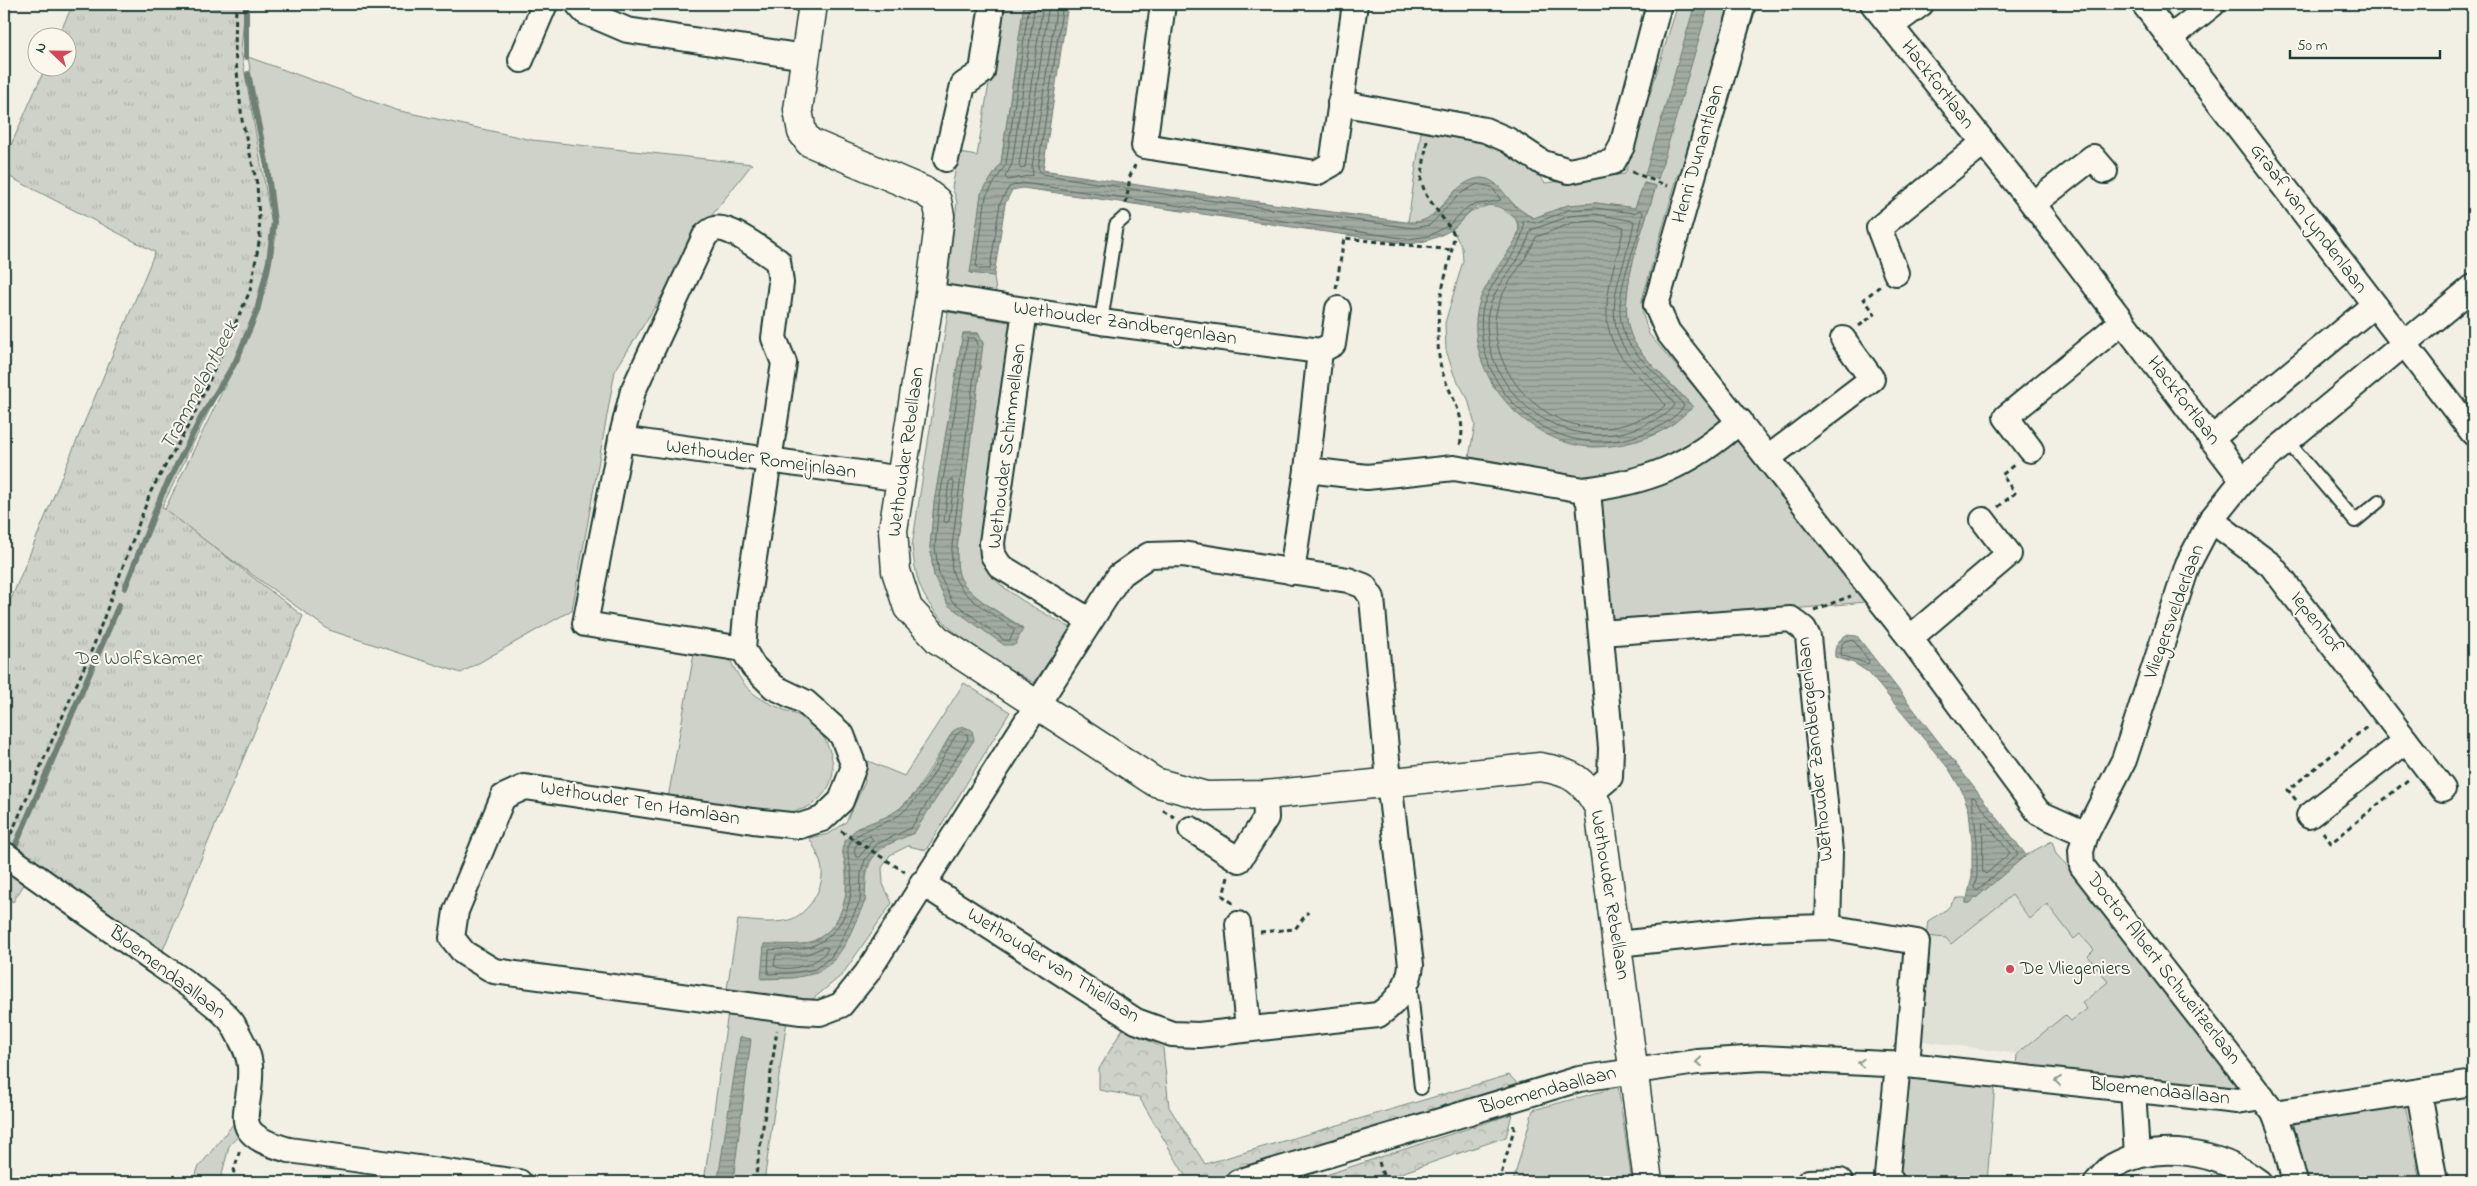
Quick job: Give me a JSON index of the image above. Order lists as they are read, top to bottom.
{
  "streets": {
    "street": [
      "Hackfortlaan",
      "Henri Dunantlaan",
      "Graaf van Lyndenlaan",
      "Wethouder Zandbergenlaan",
      "Wethouder Schimmellaan",
      "Wethouder Rebellaan",
      "Wethouder Romeijnlaan",
      "Vliegersvelderlaan",
      "Iepenhof",
      "Wethouder Ten Hamlaan",
      "Wethouder van Thiellaan",
      "Doctor Albert Schweitzerlaan",
      "Bloemendaallaan"
    ]
  },
  "crossings": [
    ["Hackfortlaan", "Vliegersvelderlaan"],
    ["Graaf van Lyndenlaan", "Vliegersvelderlaan"],
    ["Wethouder Zandbergenlaan", "Wethouder Schimmellaan"],
    ["Wethouder Zandbergenlaan", "Wethouder Rebellaan"],
    ["Wethouder Rebellaan", "Wethouder Romeijnlaan"],
    ["Wethouder Rebellaan", "Wethouder Ten Hamlaan"],
    ["Wethouder Rebellaan", "Bloemendaallaan"],
    ["Vliegersvelderlaan", "Iepenhof"],
    ["Vliegersvelderlaan", "Doctor Albert Schweitzerlaan"],
    ["Wethouder Ten Hamlaan", "Wethouder van Thiellaan"],
    ["Doctor Albert Schweitzerlaan", "Bloemendaallaan"]
  ],
  "water": ["Trammelantbeek"],
  "parks": ["De Wolfskamer"],
  "places": ["De Vliegeniers"],
  "scale_bar": "50 m",
  "north": "left"
}
